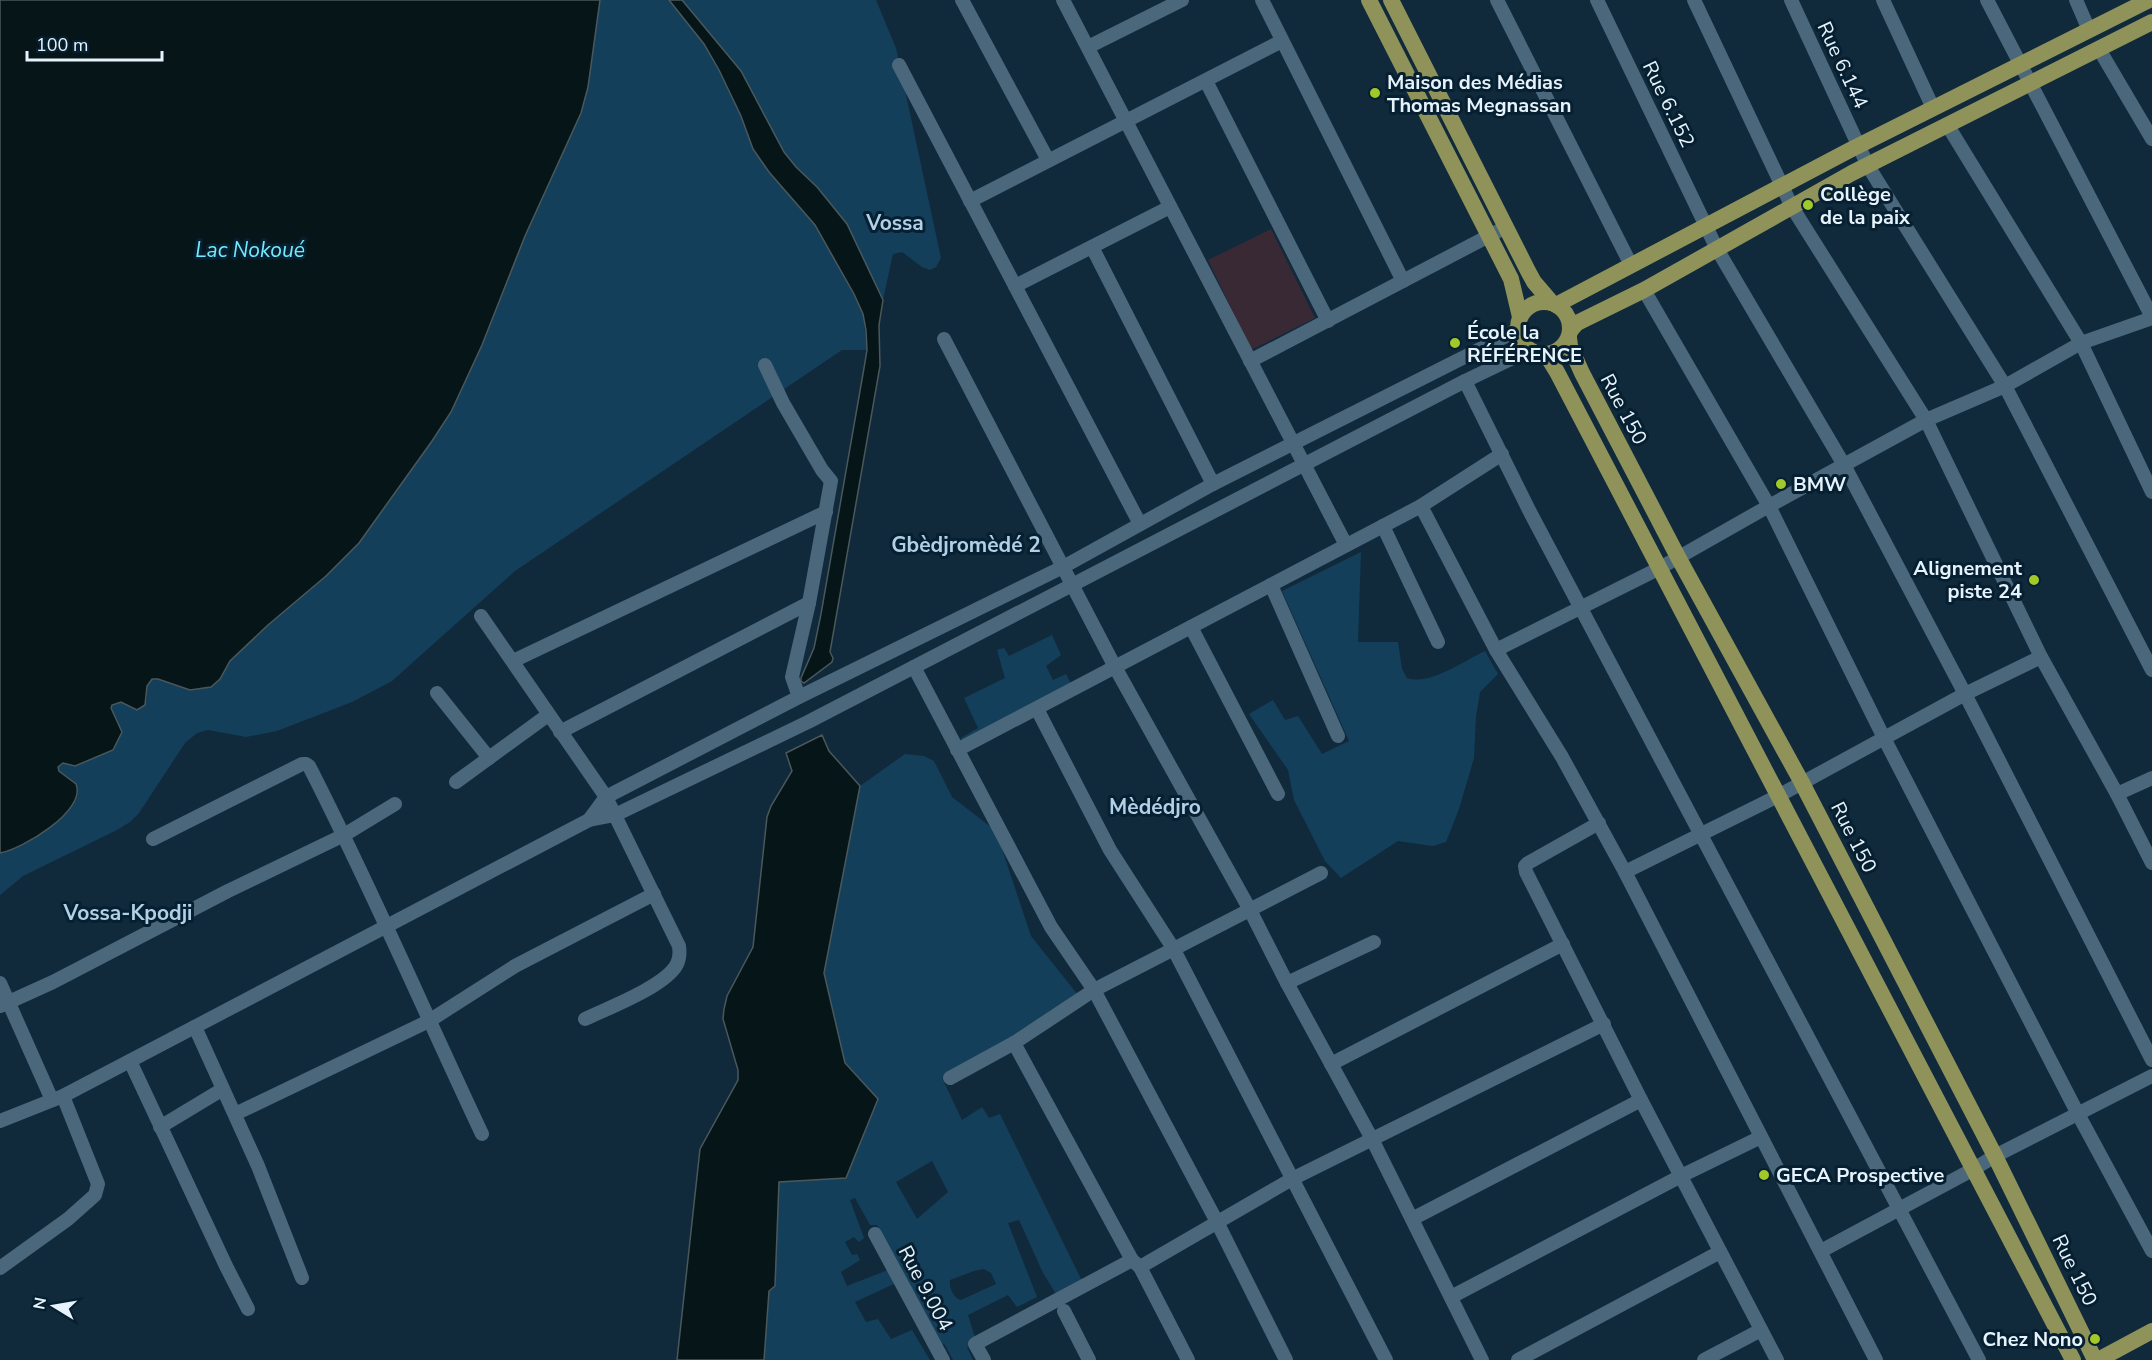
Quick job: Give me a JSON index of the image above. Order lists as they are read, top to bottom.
{
  "streets": {
    "main road": ["Rue 150"],
    "street": ["Rue 6.144", "Rue 6.152", "Rue 9.004"]
  },
  "districts": [
    "Vossa",
    "Gbèdjromèdé 2",
    "Mèdédjro",
    "Vossa-Kpodji"
  ],
  "water": ["Lac Nokoué"],
  "places": [
    "Maison des Médias Thomas Megnassan",
    "Collège de la paix",
    "École la RÉFÉRENCE",
    "BMW",
    "Alignement piste 24",
    "GECA Prospective",
    "Chez Nono"
  ],
  "scale_bar": "100 m",
  "north": "left"
}
